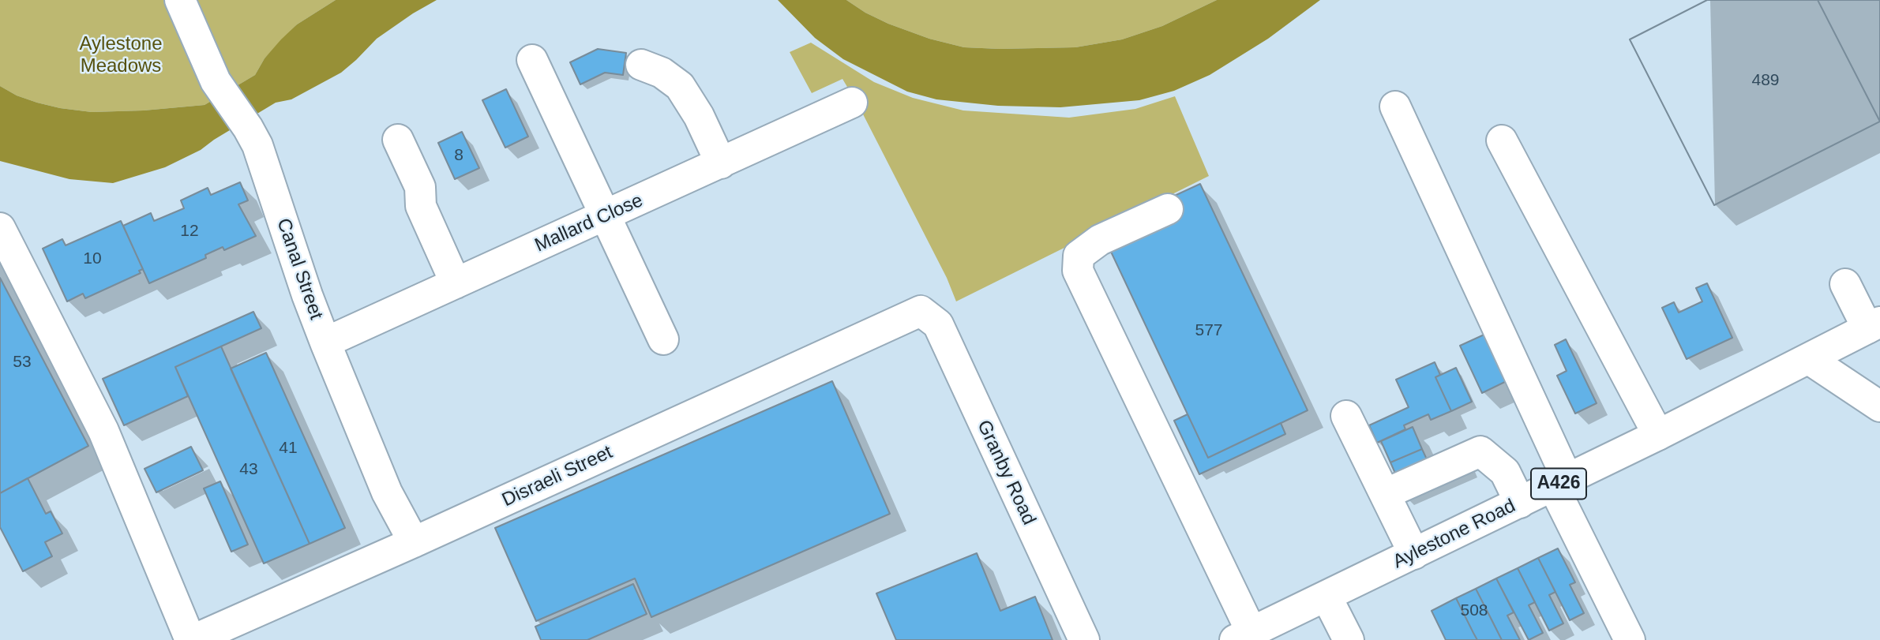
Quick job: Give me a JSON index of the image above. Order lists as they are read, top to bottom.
{
  "streets": {
    "street": [
      "Mallard Close",
      "Canal Street",
      "Granby Road",
      "Disraeli Street",
      "A426",
      "Aylestone Road"
    ]
  },
  "crossings": [
    ["Mallard Close", "Canal Street"],
    ["Canal Street", "Disraeli Street"],
    ["Granby Road", "Disraeli Street"]
  ],
  "parks": ["Aylestone Meadows"],
  "house_numbers": [
    "489",
    "8",
    "12",
    "10",
    "577",
    "53",
    "41",
    "43",
    "508"
  ]
}
